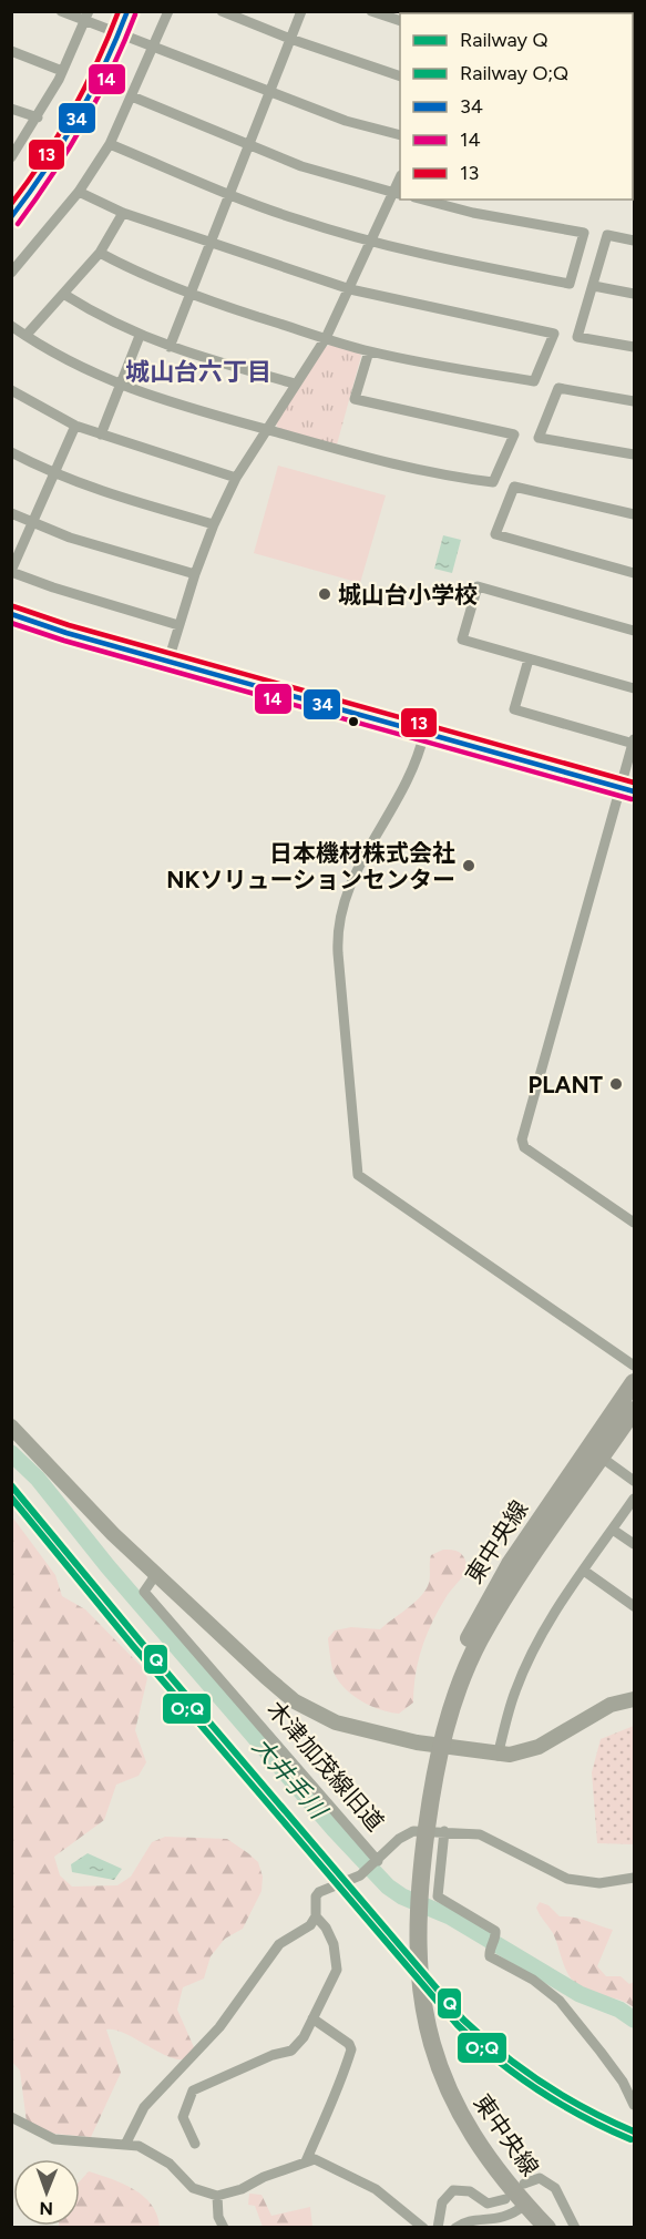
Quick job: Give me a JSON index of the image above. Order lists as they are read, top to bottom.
{
  "streets": {
    "highway": ["東中央線"],
    "street": ["木津加茂線旧道"]
  },
  "districts": ["城山台六丁目"],
  "water": ["大井手川"],
  "places": ["城山台小学校", "日本機材株式会社 NKソリューションセンター", "PLANT"],
  "lines": [
    "transit line 34",
    "transit line 13",
    "transit line 14",
    "rail line Q",
    "rail line O;Q"
  ],
  "legend": [
    "Railway Q",
    "Railway O;Q",
    "34",
    "14",
    "13"
  ],
  "north": "bottom"
}
